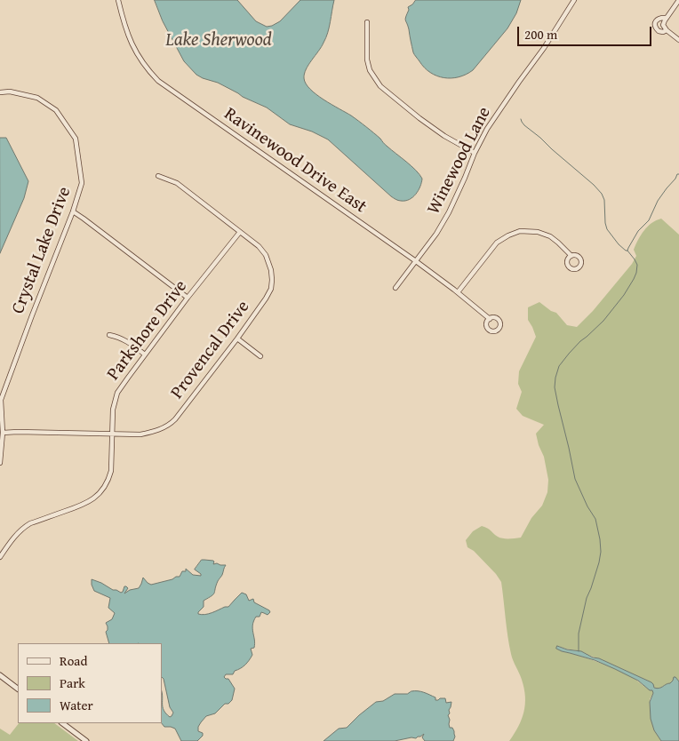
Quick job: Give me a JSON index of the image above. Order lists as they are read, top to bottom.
{
  "streets": {
    "street": [
      "Ravinewood Drive East",
      "Winewood Lane",
      "Crystal Lake Drive",
      "Parkshore Drive",
      "Provencal Drive"
    ]
  },
  "crossings": [
    ["Ravinewood Drive East", "Winewood Lane"],
    ["Crystal Lake Drive", "Provencal Drive"],
    ["Parkshore Drive", "Provencal Drive"]
  ],
  "water": ["Lake Sherwood"],
  "legend": ["Road", "Park", "Water"],
  "scale_bar": "200 m"
}
